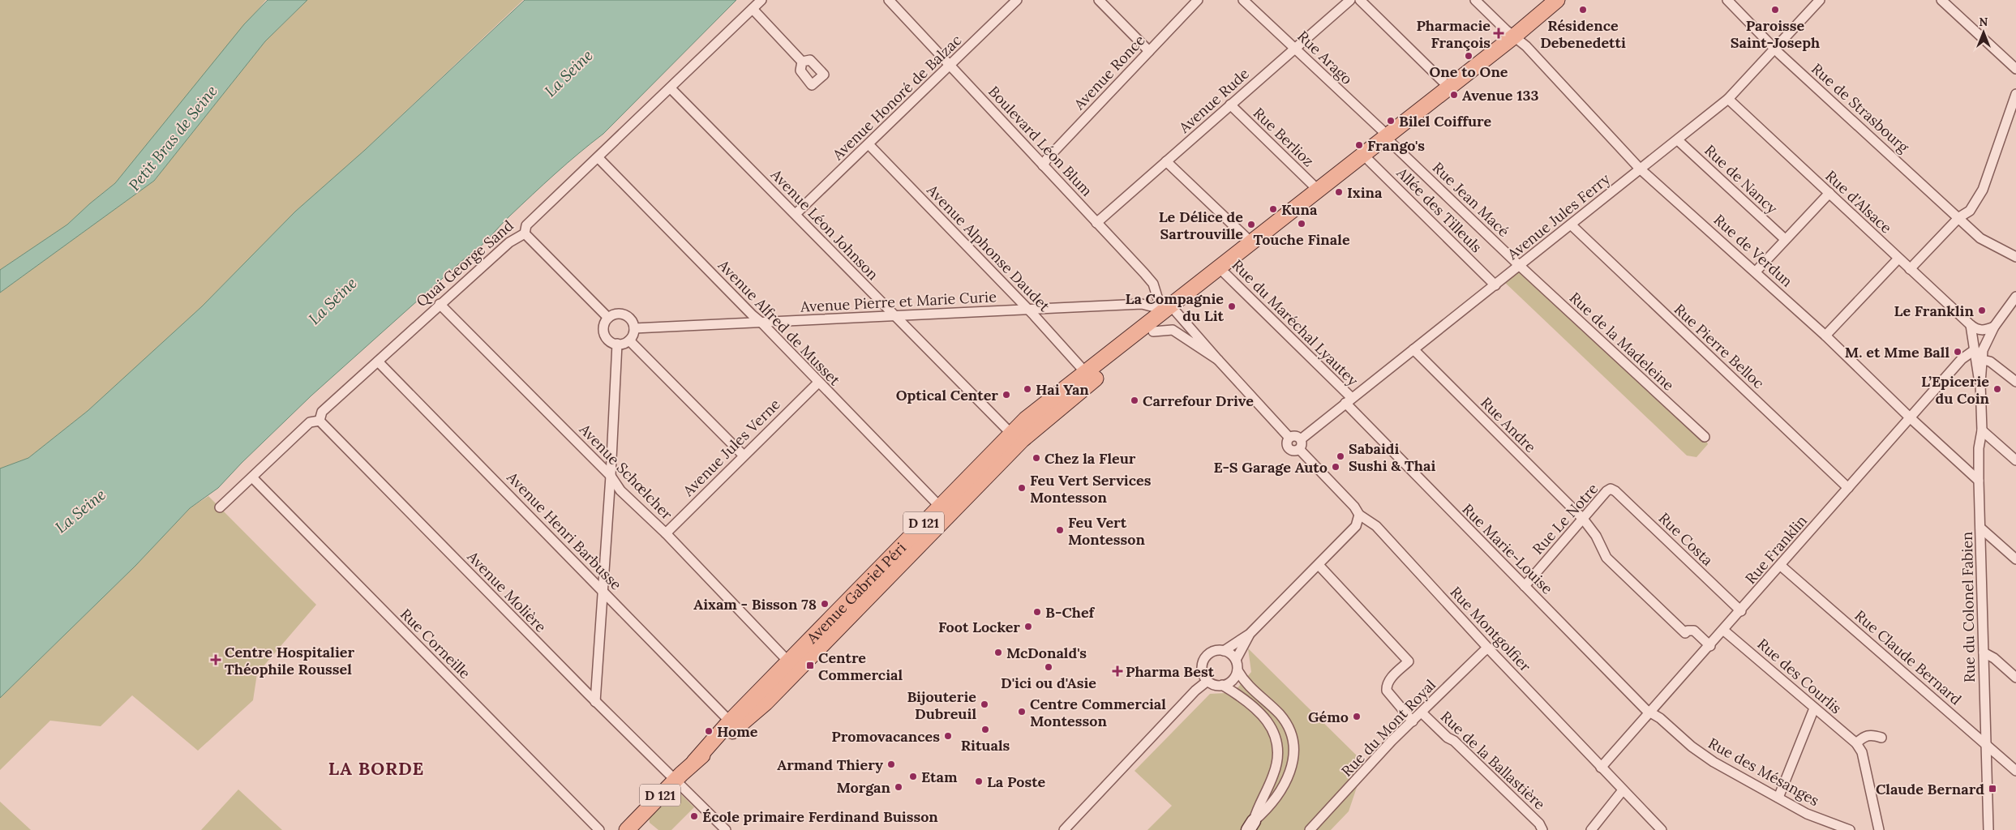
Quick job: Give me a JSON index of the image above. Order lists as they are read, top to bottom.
{
  "streets": {
    "main road": ["D 121", "Avenue Gabriel Péri"],
    "street": [
      "Rue Arago",
      "Avenue Ronce",
      "Avenue Honoré de Balzac",
      "Avenue Rude",
      "Rue de Strasbourg",
      "Rue Berlioz",
      "Boulevard Léon Blum",
      "Rue de Nancy",
      "Rue Jean Macé",
      "Rue d'Alsace",
      "Allée des Tilleuls",
      "Avenue Jules Ferry",
      "Avenue Léon Johnson",
      "Avenue Alphonse Daudet",
      "Rue de Verdun",
      "Quai George Sand",
      "Avenue Pierre et Marie Curie",
      "Avenue Alfred de Musset",
      "Rue du Maréchal Lyautey",
      "Rue de la Madeleine",
      "Rue Pierre Belloc",
      "Rue Andre",
      "Avenue Jules Verne",
      "Avenue Schœlcher",
      "Rue Le Notre",
      "Avenue Henri Barbusse",
      "Rue Costa",
      "Rue Marie-Louise",
      "Rue Franklin",
      "Avenue Molière",
      "Rue du Colonel Fabien",
      "Rue Montgolfier",
      "Rue Corneille",
      "Rue Claude Bernard",
      "Rue des Courlis",
      "Rue du Mont Royal",
      "Rue de la Ballastière",
      "Rue des Mésanges"
    ]
  },
  "crossings": [
    ["Rue Arago", "Avenue Rude"],
    ["Rue Arago", "Rue Jean Macé"],
    ["Rue Arago", "D 121"],
    ["Avenue Ronce", "Boulevard Léon Blum"],
    ["Avenue Honoré de Balzac", "Boulevard Léon Blum"],
    ["Avenue Honoré de Balzac", "Avenue Léon Johnson"],
    ["Avenue Honoré de Balzac", "Avenue Alphonse Daudet"],
    ["Avenue Rude", "Rue Berlioz"],
    ["Avenue Rude", "Boulevard Léon Blum"],
    ["Rue de Strasbourg", "Avenue Jules Ferry"],
    ["Rue Berlioz", "D 121"],
    ["Boulevard Léon Blum", "Avenue Pierre et Marie Curie"],
    ["Boulevard Léon Blum", "D 121"],
    ["Boulevard Léon Blum", "Avenue Gabriel Péri"],
    ["Boulevard Léon Blum", "Rue Montgolfier"],
    ["Rue de Nancy", "Avenue Jules Ferry"],
    ["Rue Jean Macé", "Avenue Jules Ferry"],
    ["Rue Jean Macé", "Rue de la Madeleine"],
    ["Rue Jean Macé", "D 121"],
    ["Rue d'Alsace", "Avenue Jules Ferry"],
    ["Allée des Tilleuls", "Avenue Jules Ferry"],
    ["Allée des Tilleuls", "D 121"],
    ["Avenue Jules Ferry", "Rue de Verdun"],
    ["Avenue Jules Ferry", "Rue du Maréchal Lyautey"],
    ["Avenue Jules Ferry", "Rue de la Madeleine"],
    ["Avenue Jules Ferry", "Rue Pierre Belloc"],
    ["Avenue Jules Ferry", "Rue Andre"],
    ["Avenue Jules Ferry", "Rue Marie-Louise"],
    ["Avenue Jules Ferry", "Rue Montgolfier"],
    ["Avenue Léon Johnson", "Quai George Sand"],
    ["Avenue Léon Johnson", "Avenue Pierre et Marie Curie"],
    ["Avenue Léon Johnson", "Avenue Gabriel Péri"],
    ["Avenue Alphonse Daudet", "Avenue Pierre et Marie Curie"],
    ["Avenue Alphonse Daudet", "Avenue Gabriel Péri"],
    ["Rue de Verdun", "D 121"],
    ["Rue de Verdun", "Rue Franklin"],
    ["Rue de Verdun", "Rue du Colonel Fabien"],
    ["Quai George Sand", "Avenue Alfred de Musset"],
    ["Quai George Sand", "Avenue Schœlcher"],
    ["Quai George Sand", "Avenue Henri Barbusse"],
    ["Quai George Sand", "Avenue Molière"],
    ["Avenue Pierre et Marie Curie", "Avenue Alfred de Musset"],
    ["Avenue Pierre et Marie Curie", "D 121"],
    ["Avenue Pierre et Marie Curie", "Avenue Gabriel Péri"],
    ["Avenue Pierre et Marie Curie", "Rue Montgolfier"],
    ["Avenue Alfred de Musset", "Avenue Jules Verne"],
    ["Avenue Alfred de Musset", "Avenue Gabriel Péri"],
    ["Rue du Maréchal Lyautey", "D 121"],
    ["Rue du Maréchal Lyautey", "Rue Marie-Louise"],
    ["Rue Pierre Belloc", "Rue Franklin"],
    ["Rue Andre", "Rue Le Notre"],
    ["Rue Andre", "Rue Franklin"],
    ["Avenue Jules Verne", "Avenue Schœlcher"],
    ["Avenue Schœlcher", "Avenue Gabriel Péri"],
    ["Rue Le Notre", "Rue Costa"],
    ["Rue Le Notre", "Rue Marie-Louise"],
    ["D 121", "Avenue Gabriel Péri"],
    ["D 121", "Rue Montgolfier"],
    ["Avenue Henri Barbusse", "Avenue Gabriel Péri"],
    ["Rue Costa", "Rue Franklin"],
    ["Rue Marie-Louise", "Rue Franklin"],
    ["Rue Marie-Louise", "Rue des Mésanges"],
    ["Rue Franklin", "Rue du Colonel Fabien"],
    ["Rue Franklin", "Rue Montgolfier"],
    ["Rue Franklin", "Rue Claude Bernard"],
    ["Rue Franklin", "Rue des Courlis"],
    ["Rue Franklin", "Rue des Mésanges"],
    ["Avenue Molière", "Avenue Gabriel Péri"],
    ["Avenue Gabriel Péri", "Rue Montgolfier"],
    ["Rue du Colonel Fabien", "Rue Claude Bernard"],
    ["Rue Montgolfier", "Rue du Mont Royal"],
    ["Rue du Mont Royal", "Rue de la Ballastière"]
  ],
  "districts": ["LA BORDE"],
  "water": ["La Seine", "Petit Bras de Seine"],
  "places": {
    "other": [
      "Résidence Debenedetti",
      "Paroisse Saint-Joseph",
      "One to One",
      "Avenue 133",
      "Bilel Coiffure",
      "Frango's",
      "Ixina",
      "Kuna",
      "Touche Finale",
      "Le Délice de Sartrouville",
      "La Compagnie du Lit",
      "Le Franklin",
      "M. et Mme Ball",
      "Hai Yan",
      "L’Epicerie du Coin",
      "Optical Center",
      "Carrefour Drive",
      "Sabaidi Sushi & Thai",
      "Chez la Fleur",
      "E-S Garage Auto",
      "Feu Vert Services Montesson",
      "Feu Vert Montesson",
      "Aixam - Bisson 78",
      "B-Chef",
      "Foot Locker",
      "McDonald's",
      "D'ici ou d'Asie",
      "Bijouterie Dubreuil",
      "Centre Commercial Montesson",
      "Gémo",
      "Rituals",
      "Home",
      "Promovacances",
      "Armand Thiery",
      "Etam",
      "La Poste",
      "Morgan",
      "École primaire Ferdinand Buisson"
    ],
    "health": ["Pharmacie François", "Centre Hospitalier Théophile Roussel", "Pharma Best"],
    "transit": ["Centre Commercial", "Claude Bernard"]
  },
  "north": "top"
}
